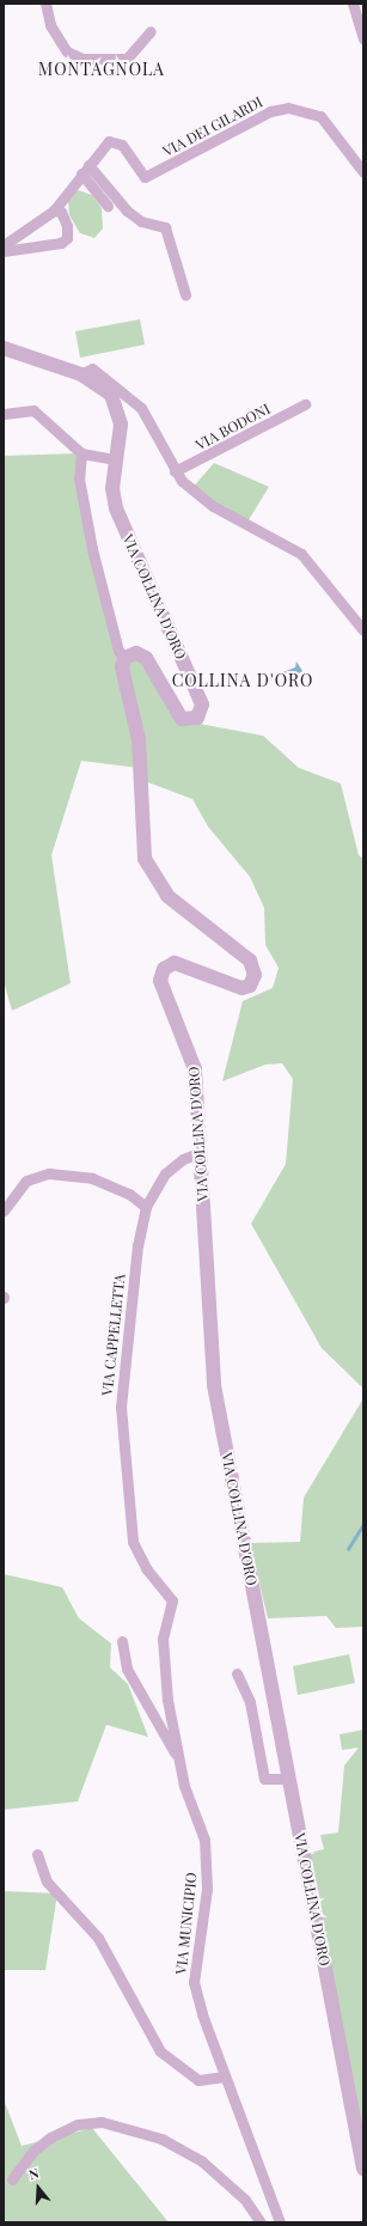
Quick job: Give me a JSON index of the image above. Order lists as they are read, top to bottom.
{
  "streets": {
    "street": [
      "VIA DEI GILARDI",
      "VIA BODONI",
      "VIA COLLINA D'ORO",
      "VIA CAPPELLETTA",
      "VIA MUNICIPIO"
    ]
  },
  "crossings": [
    ["VIA COLLINA D'ORO", "VIA CAPPELLETTA"],
    ["VIA CAPPELLETTA", "VIA MUNICIPIO"]
  ],
  "districts": ["MONTAGNOLA", "COLLINA D'ORO"],
  "north": "top"
}
